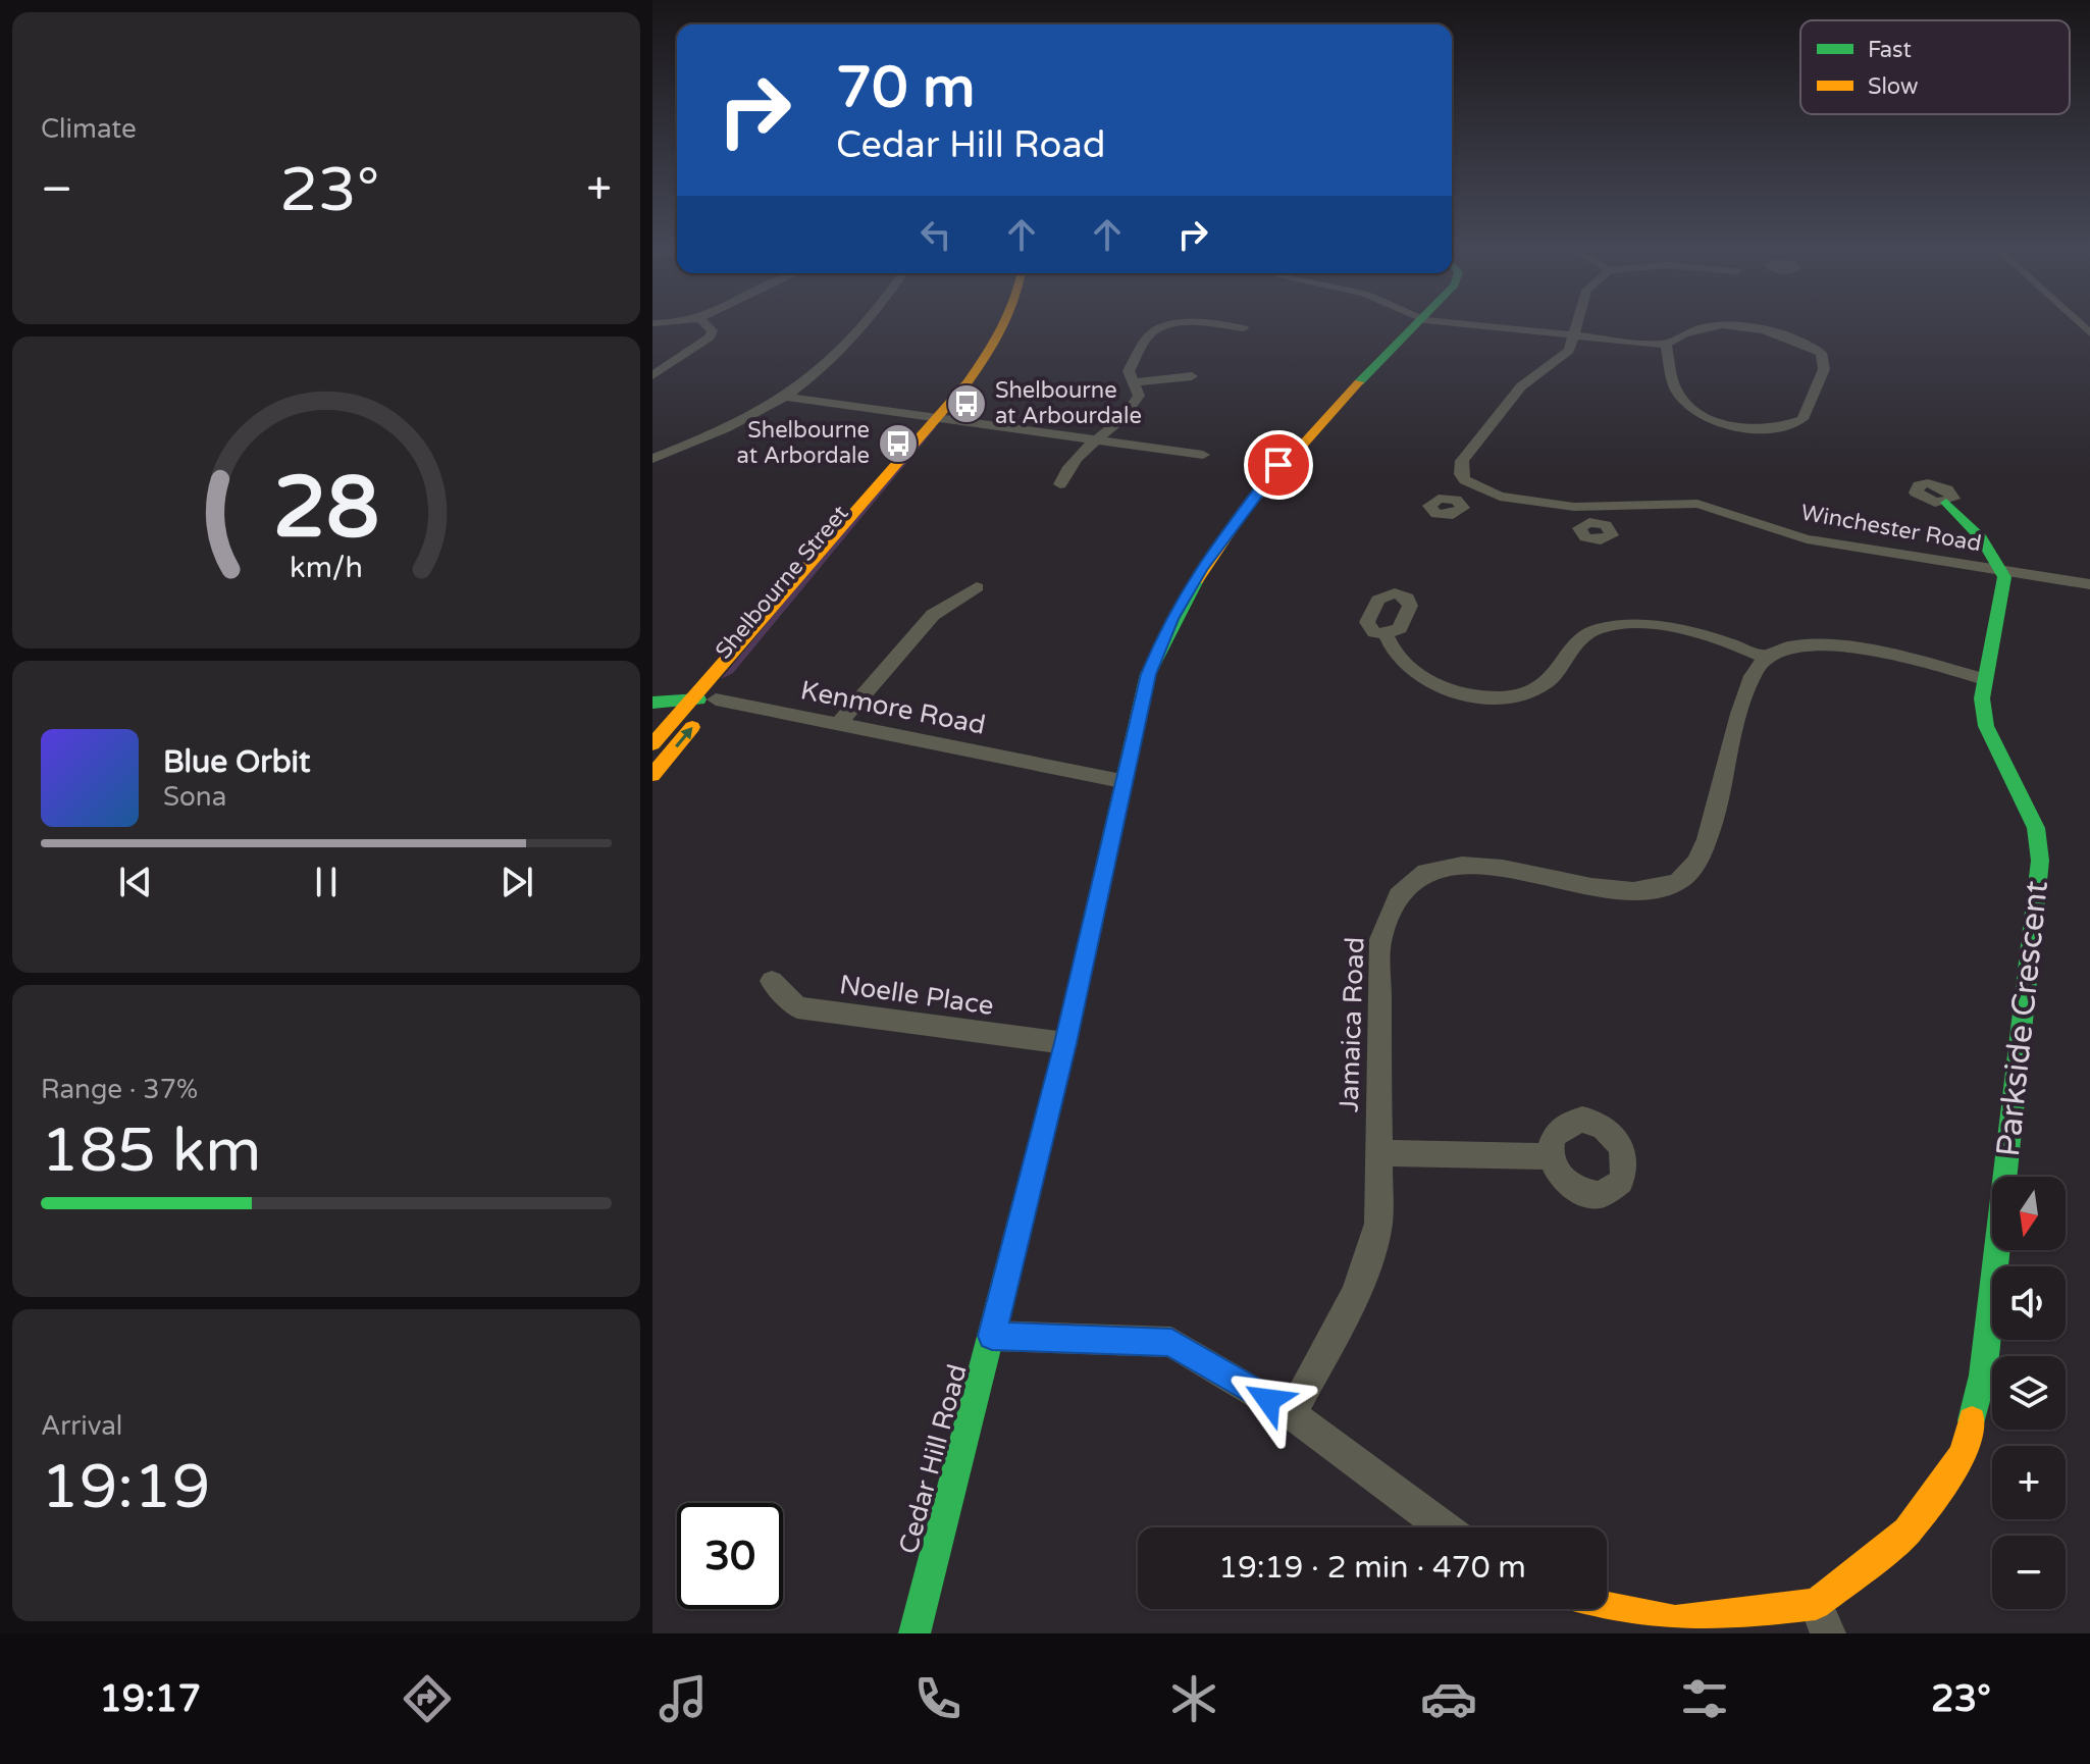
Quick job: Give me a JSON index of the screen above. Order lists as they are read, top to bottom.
{
  "streets": {
    "street": [
      "Winchester Road",
      "Shelbourne Street",
      "Kenmore Road",
      "Noelle Place",
      "Parkside Crescent",
      "Jamaica Road",
      "Cedar Hill Road"
    ]
  },
  "crossings": [
    ["Winchester Road", "Parkside Crescent"],
    ["Shelbourne Street", "Kenmore Road"],
    ["Kenmore Road", "Cedar Hill Road"],
    ["Noelle Place", "Cedar Hill Road"]
  ],
  "places": {
    "bus stop": ["Shelbourne at Arbourdale", "Shelbourne at Arbordale"]
  },
  "legend": ["Fast", "Slow"],
  "north": "bottom",
  "page": {
    "tile": [
      "Climate",
      ["Range · 37%", "185 km"],
      ["Arrival", "19:19"]
    ],
    "turn": ["70 m", "Cedar Hill Road"],
    "heat": ["−", "23°", "+"],
    "song": ["Blue Orbit", "Sona"],
    "map_buttons": ["+", "−"],
    "limit": "30",
    "trip": "19:19 · 2 min · 470 m",
    "tabs": ["19:17", "23°"],
    "gauge": ["28", "km/h"]
  }
}
